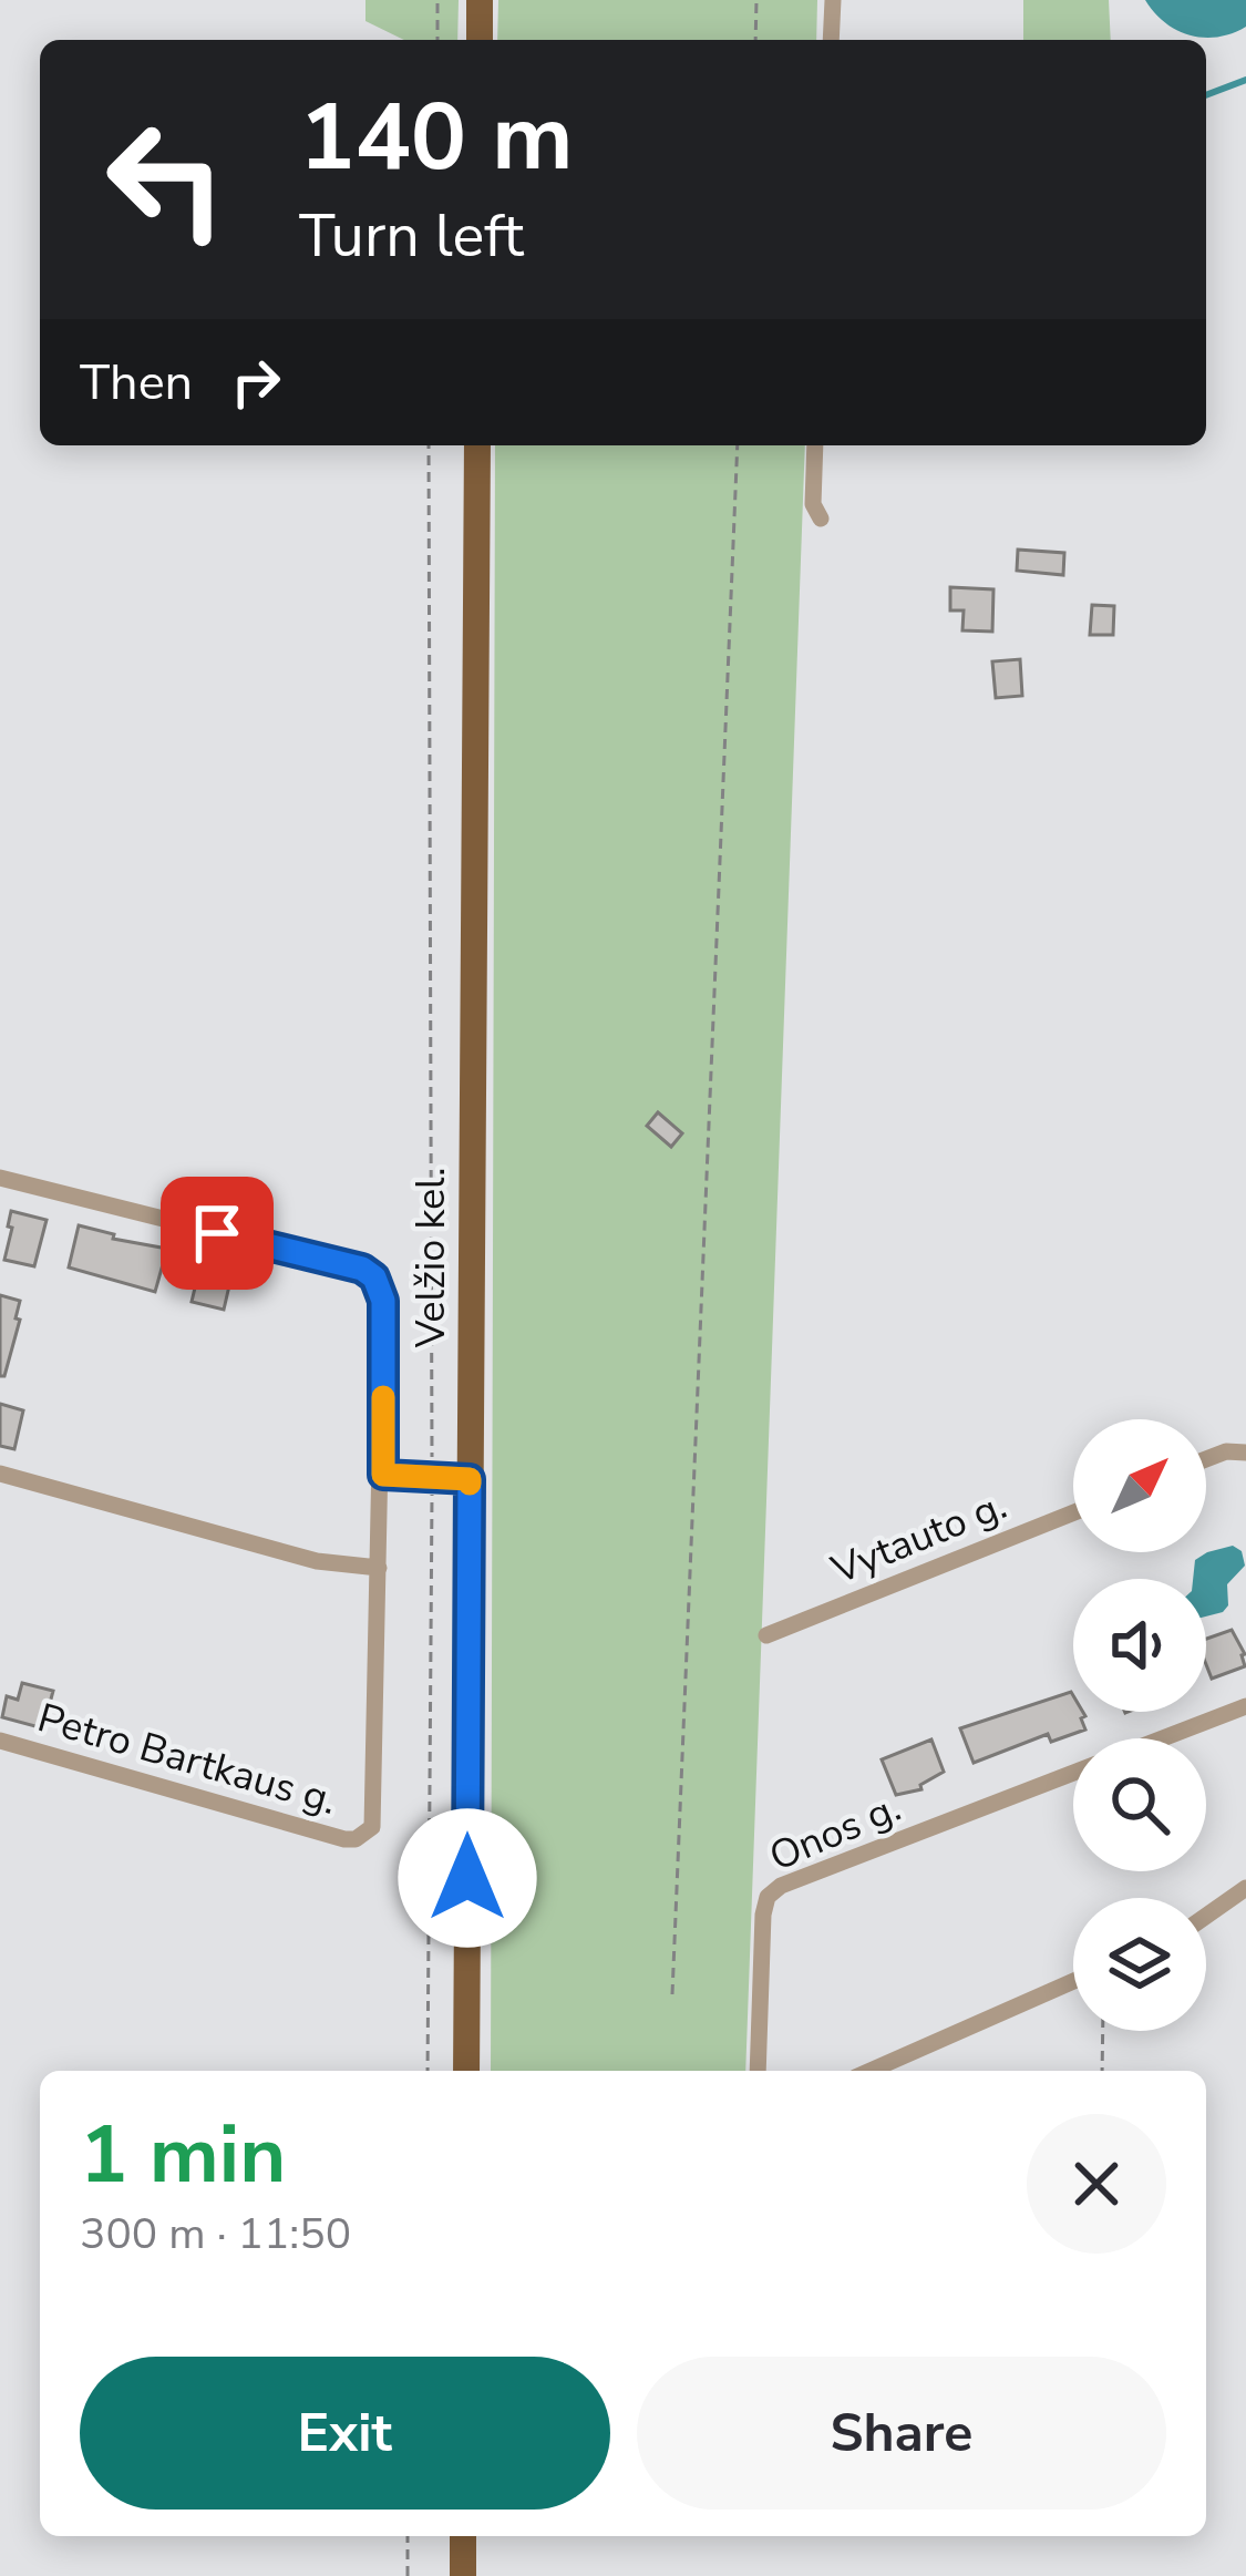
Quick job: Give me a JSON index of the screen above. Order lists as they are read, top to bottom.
{
  "streets": {
    "main road": ["Velžio kel."],
    "street": ["Vytauto g.", "Petro Bartkaus g.", "Onos g."]
  },
  "north": "top right",
  "page": {
    "turn": ["140 m", "Turn left"],
    "then": "Then",
    "heading": ["1 min", "300 m · 11:50"],
    "buttons": ["Exit", "Share"]
  }
}
